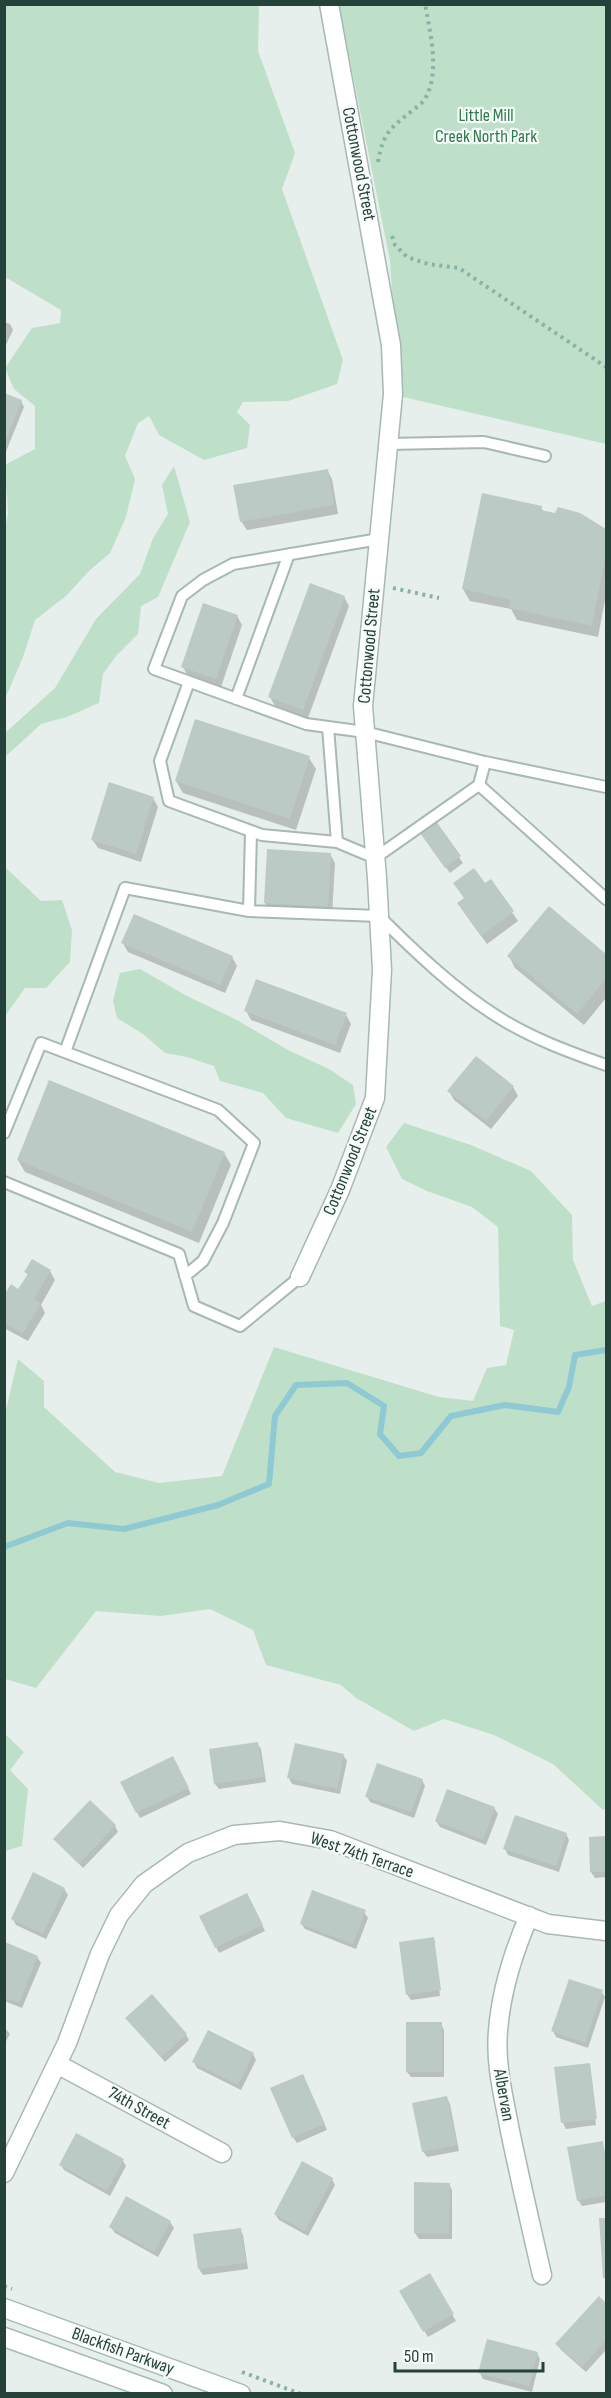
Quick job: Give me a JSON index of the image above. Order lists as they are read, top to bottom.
{
  "streets": {
    "street": [
      "Cottonwood Street",
      "West 74th Terrace",
      "Albervan",
      "74th Street",
      "Blackfish Parkway"
    ]
  },
  "crossings": [
    ["West 74th Terrace", "Albervan"],
    ["West 74th Terrace", "74th Street"]
  ],
  "parks": ["Little Mill Creek North Park"],
  "scale_bar": "50 m"
}
